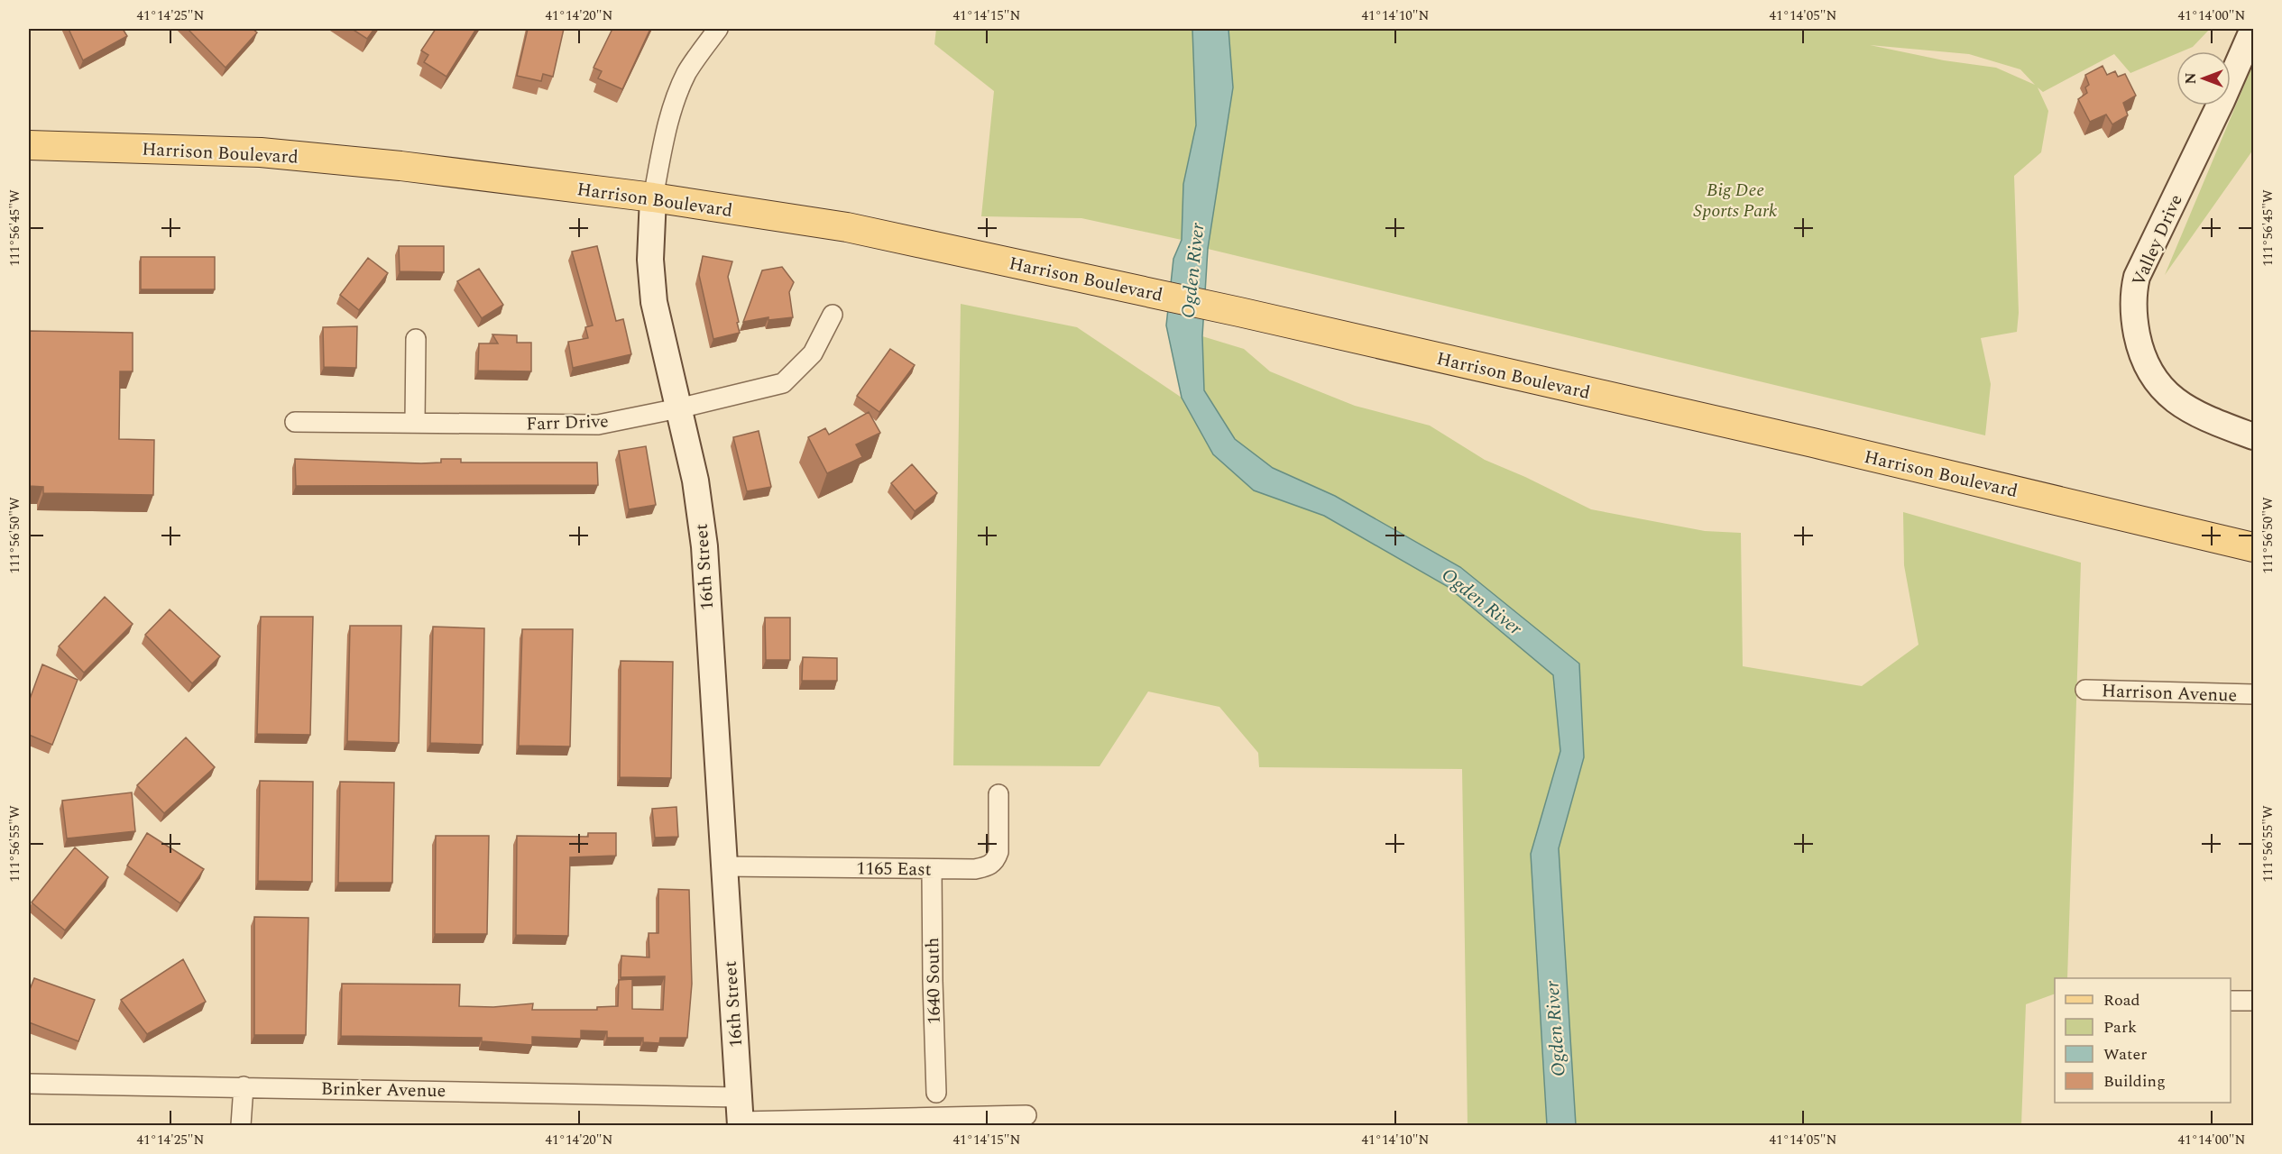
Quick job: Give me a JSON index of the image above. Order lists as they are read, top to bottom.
{
  "streets": {
    "main road": ["Harrison Boulevard"],
    "street": [
      "Valley Drive",
      "Farr Drive",
      "16th Street",
      "Harrison Avenue",
      "1165 East",
      "1640 South",
      "Brinker Avenue"
    ]
  },
  "crossings": [
    ["Harrison Boulevard", "16th Street"],
    ["Farr Drive", "16th Street"],
    ["16th Street", "1165 East"],
    ["16th Street", "Brinker Avenue"],
    ["1165 East", "1640 South"]
  ],
  "water": ["Ogden River"],
  "parks": ["Big Dee Sports Park"],
  "legend": [
    "Road",
    "Park",
    "Water",
    "Building"
  ],
  "north": "left",
  "coordinates": [
    "41°14'25\"N",
    "41°14'20\"N",
    "41°14'15\"N",
    "41°14'10\"N",
    "41°14'05\"N",
    "41°14'00\"N",
    "111°56'45\"W",
    "111°56'50\"W",
    "111°56'55\"W"
  ]
}
